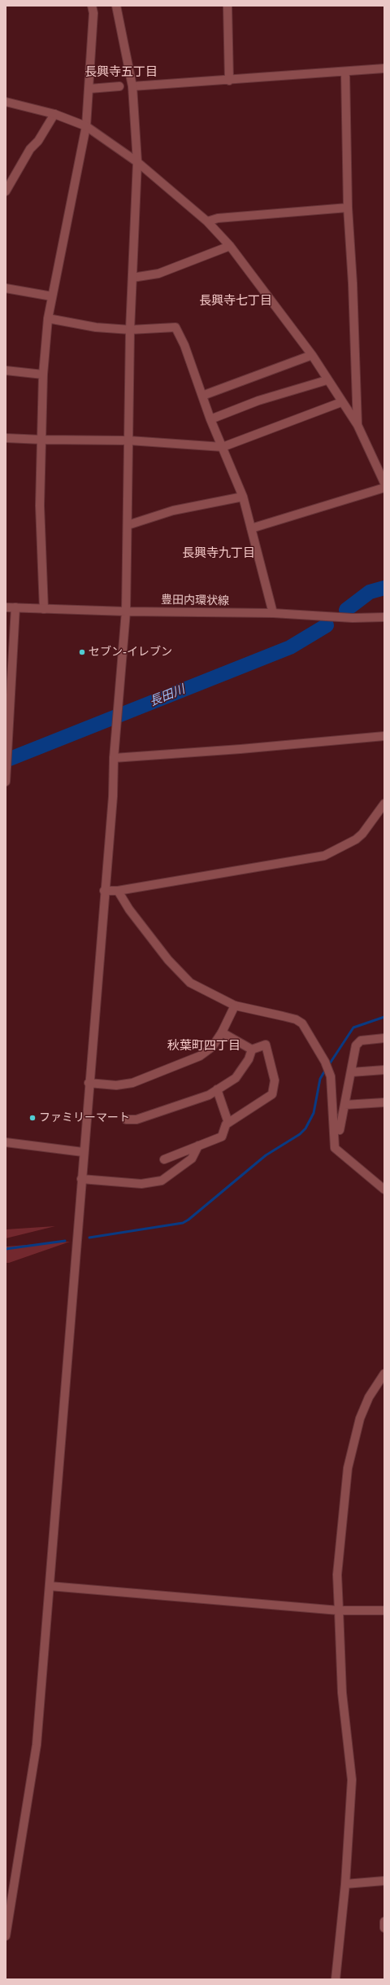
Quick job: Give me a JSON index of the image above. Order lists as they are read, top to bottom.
{
  "streets": {
    "street": ["豊田内環状線"]
  },
  "districts": [
    "長興寺五丁目",
    "長興寺七丁目",
    "長興寺九丁目",
    "秋葉町四丁目"
  ],
  "water": ["長田川"],
  "places": ["セブン-イレブン", "ファミリーマート"]
}
